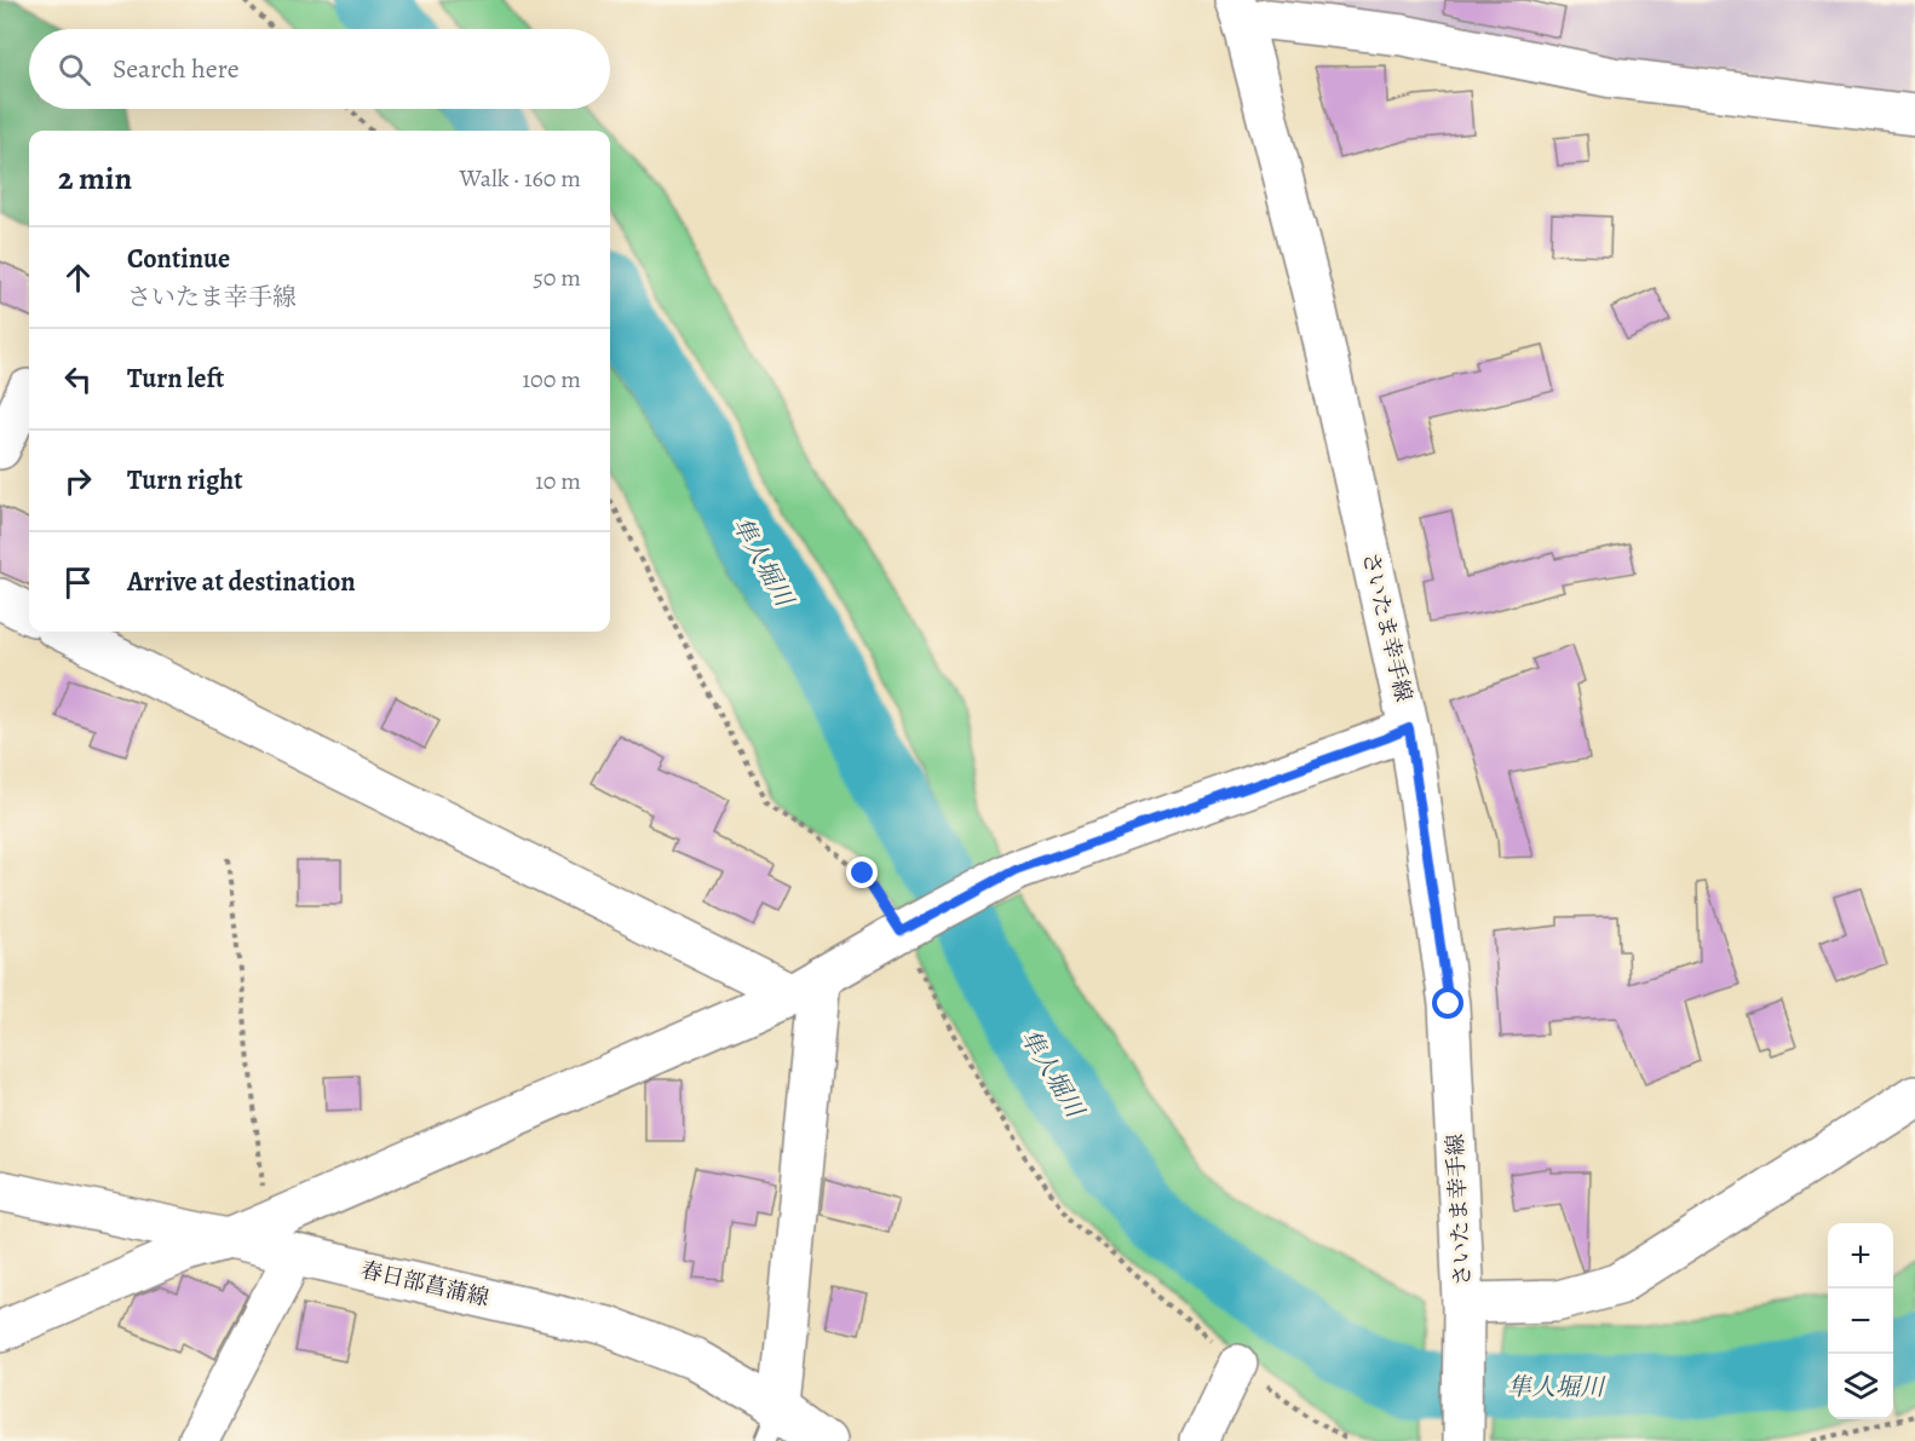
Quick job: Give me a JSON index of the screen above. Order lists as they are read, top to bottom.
{
  "streets": {
    "street": ["さいたま幸手線", "春日部菖蒲線"]
  },
  "water": ["隼人堀川"],
  "page": {
    "search": "Search here",
    "heading": ["2 min", "Walk · 160 m"],
    "list": [
      ["Continue", "さいたま幸手線", "50 m"],
      ["Turn left", "100 m"],
      ["Turn right", "10 m"],
      "Arrive at destination"
    ],
    "map_buttons": ["+", "−"]
  }
}
